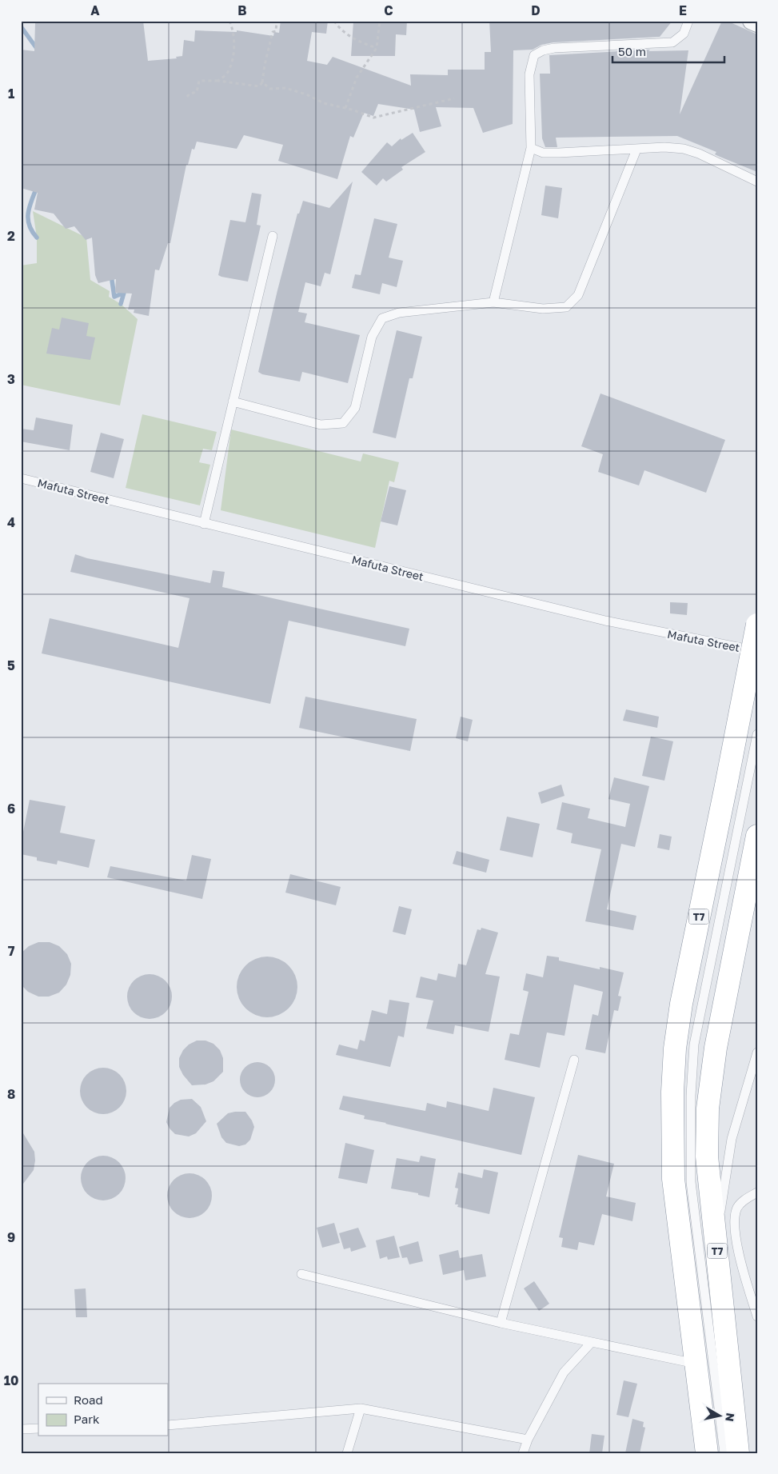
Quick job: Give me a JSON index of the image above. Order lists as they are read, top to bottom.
{
  "streets": {
    "highway": ["T7"],
    "lane": ["Mafuta Street"]
  },
  "legend": ["Road", "Park"],
  "scale_bar": "50 m",
  "north": "right",
  "grid": {
    "columns": [
      "A",
      "B",
      "C",
      "D",
      "E"
    ],
    "rows": [
      "1",
      "2",
      "3",
      "4",
      "5",
      "6",
      "7",
      "8",
      "9",
      "10"
    ]
  }
}
